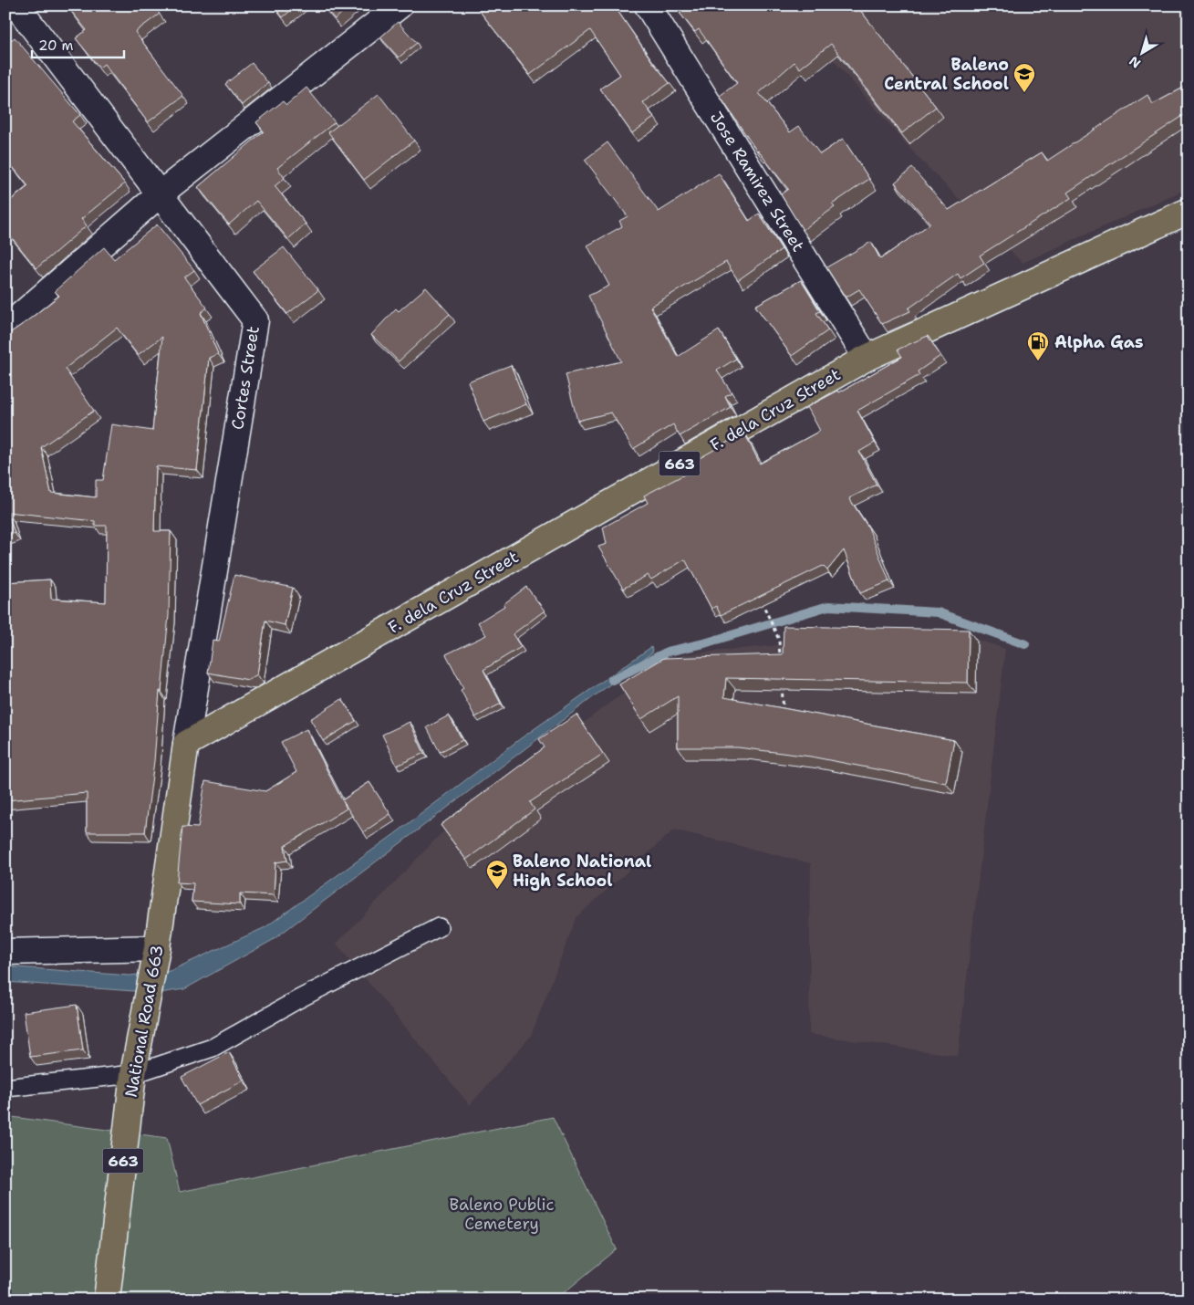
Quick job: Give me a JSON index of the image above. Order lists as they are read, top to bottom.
{
  "streets": {
    "main road": ["F. dela Cruz Street", "663", "National Road 663"],
    "street": ["Jose Ramirez Street", "Cortes Street"]
  },
  "crossings": [
    ["Jose Ramirez Street", "F. dela Cruz Street"],
    ["Cortes Street", "F. dela Cruz Street"],
    ["Cortes Street", "National Road 663"],
    ["F. dela Cruz Street", "National Road 663"]
  ],
  "parks": ["Baleno Public Cemetery"],
  "places": {
    "school or university": ["Baleno Central School", "Baleno National High School"],
    "fuel station": ["Alpha Gas"]
  },
  "scale_bar": "20 m",
  "north": "bottom left"
}
